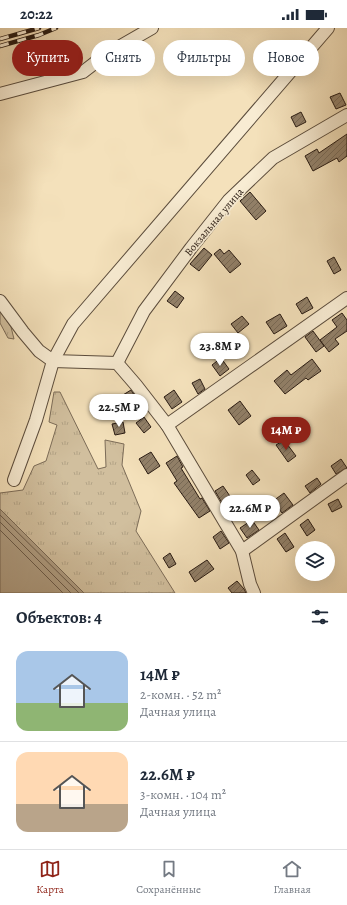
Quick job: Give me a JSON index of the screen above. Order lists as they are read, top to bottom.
{
  "streets": {
    "street": ["Вокзальная улица"]
  },
  "page": {
    "status": "20:22",
    "chip": [
      "Купить",
      "Снять",
      "Фильтры",
      "Новое"
    ],
    "price": [
      "23.8M ₽",
      "22.5M ₽",
      "14M ₽",
      "22.6M ₽"
    ],
    "heading": "Объектов: 4",
    "list": [
      {
        "name": "14M ₽",
        "note": "2-комн. · 52 m² · Дачная улица"
      },
      {
        "name": "22.6M ₽",
        "note": "3-комн. · 104 m² · Дачная улица"
      }
    ],
    "tabs": ["Карта", "Сохранённые", "Главная"]
  }
}
